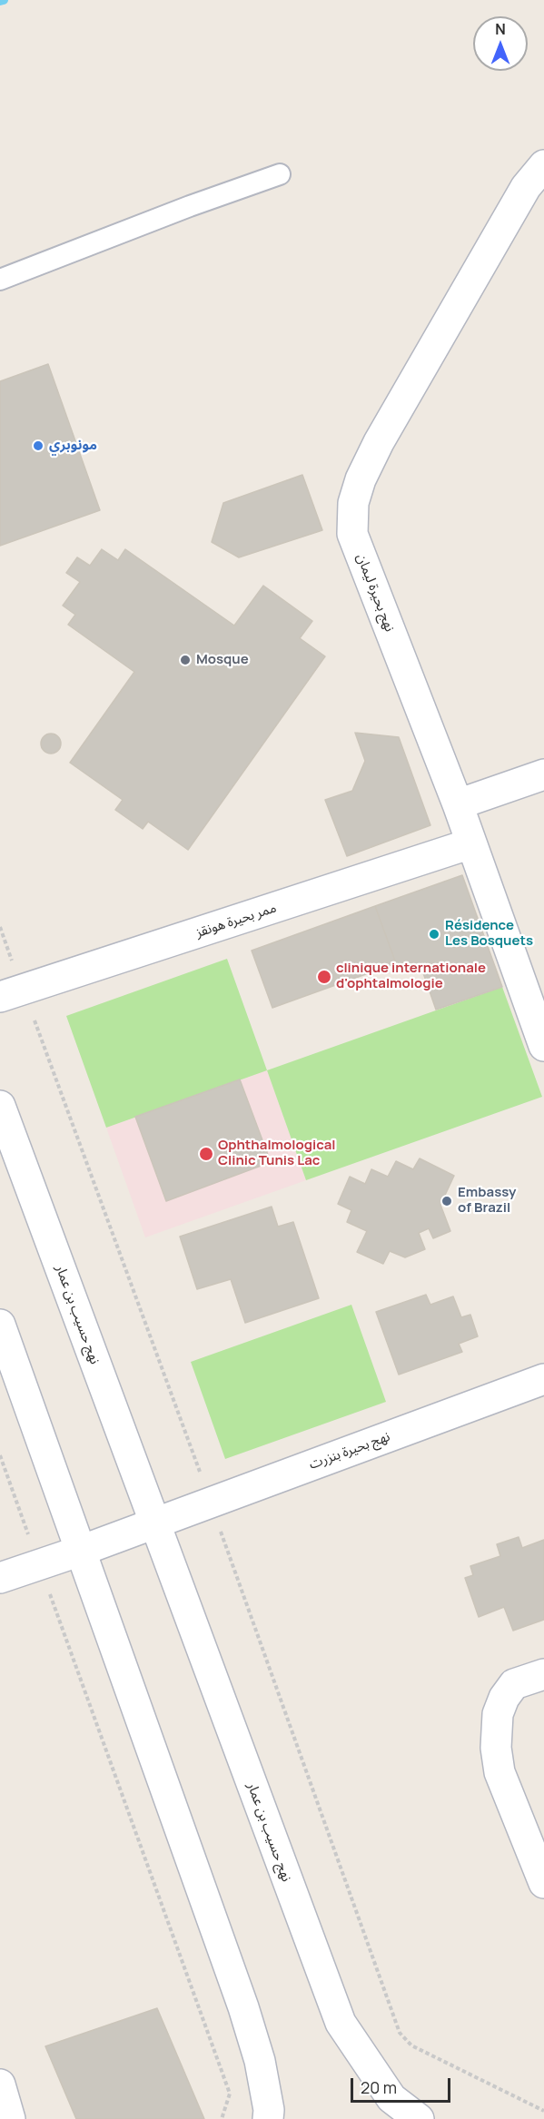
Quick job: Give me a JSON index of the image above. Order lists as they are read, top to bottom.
{
  "streets": {
    "street": [
      "نهج بحيرة ليمان",
      "ممر بحيرة هونقز",
      "نهج حسيب بن عمار",
      "نهج بحيرة بنزرت"
    ]
  },
  "crossings": [
    ["نهج بحيرة ليمان", "ممر بحيرة هونقز"],
    ["نهج حسيب بن عمار", "نهج بحيرة بنزرت"]
  ],
  "places": [
    "مونوبري",
    "Mosque",
    "Résidence Les Bosquets",
    "clinique internationale d'ophtalmologie",
    "Ophthalmological Clinic Tunis Lac",
    "Embassy of Brazil"
  ],
  "scale_bar": "20 m",
  "north": "top"
}
